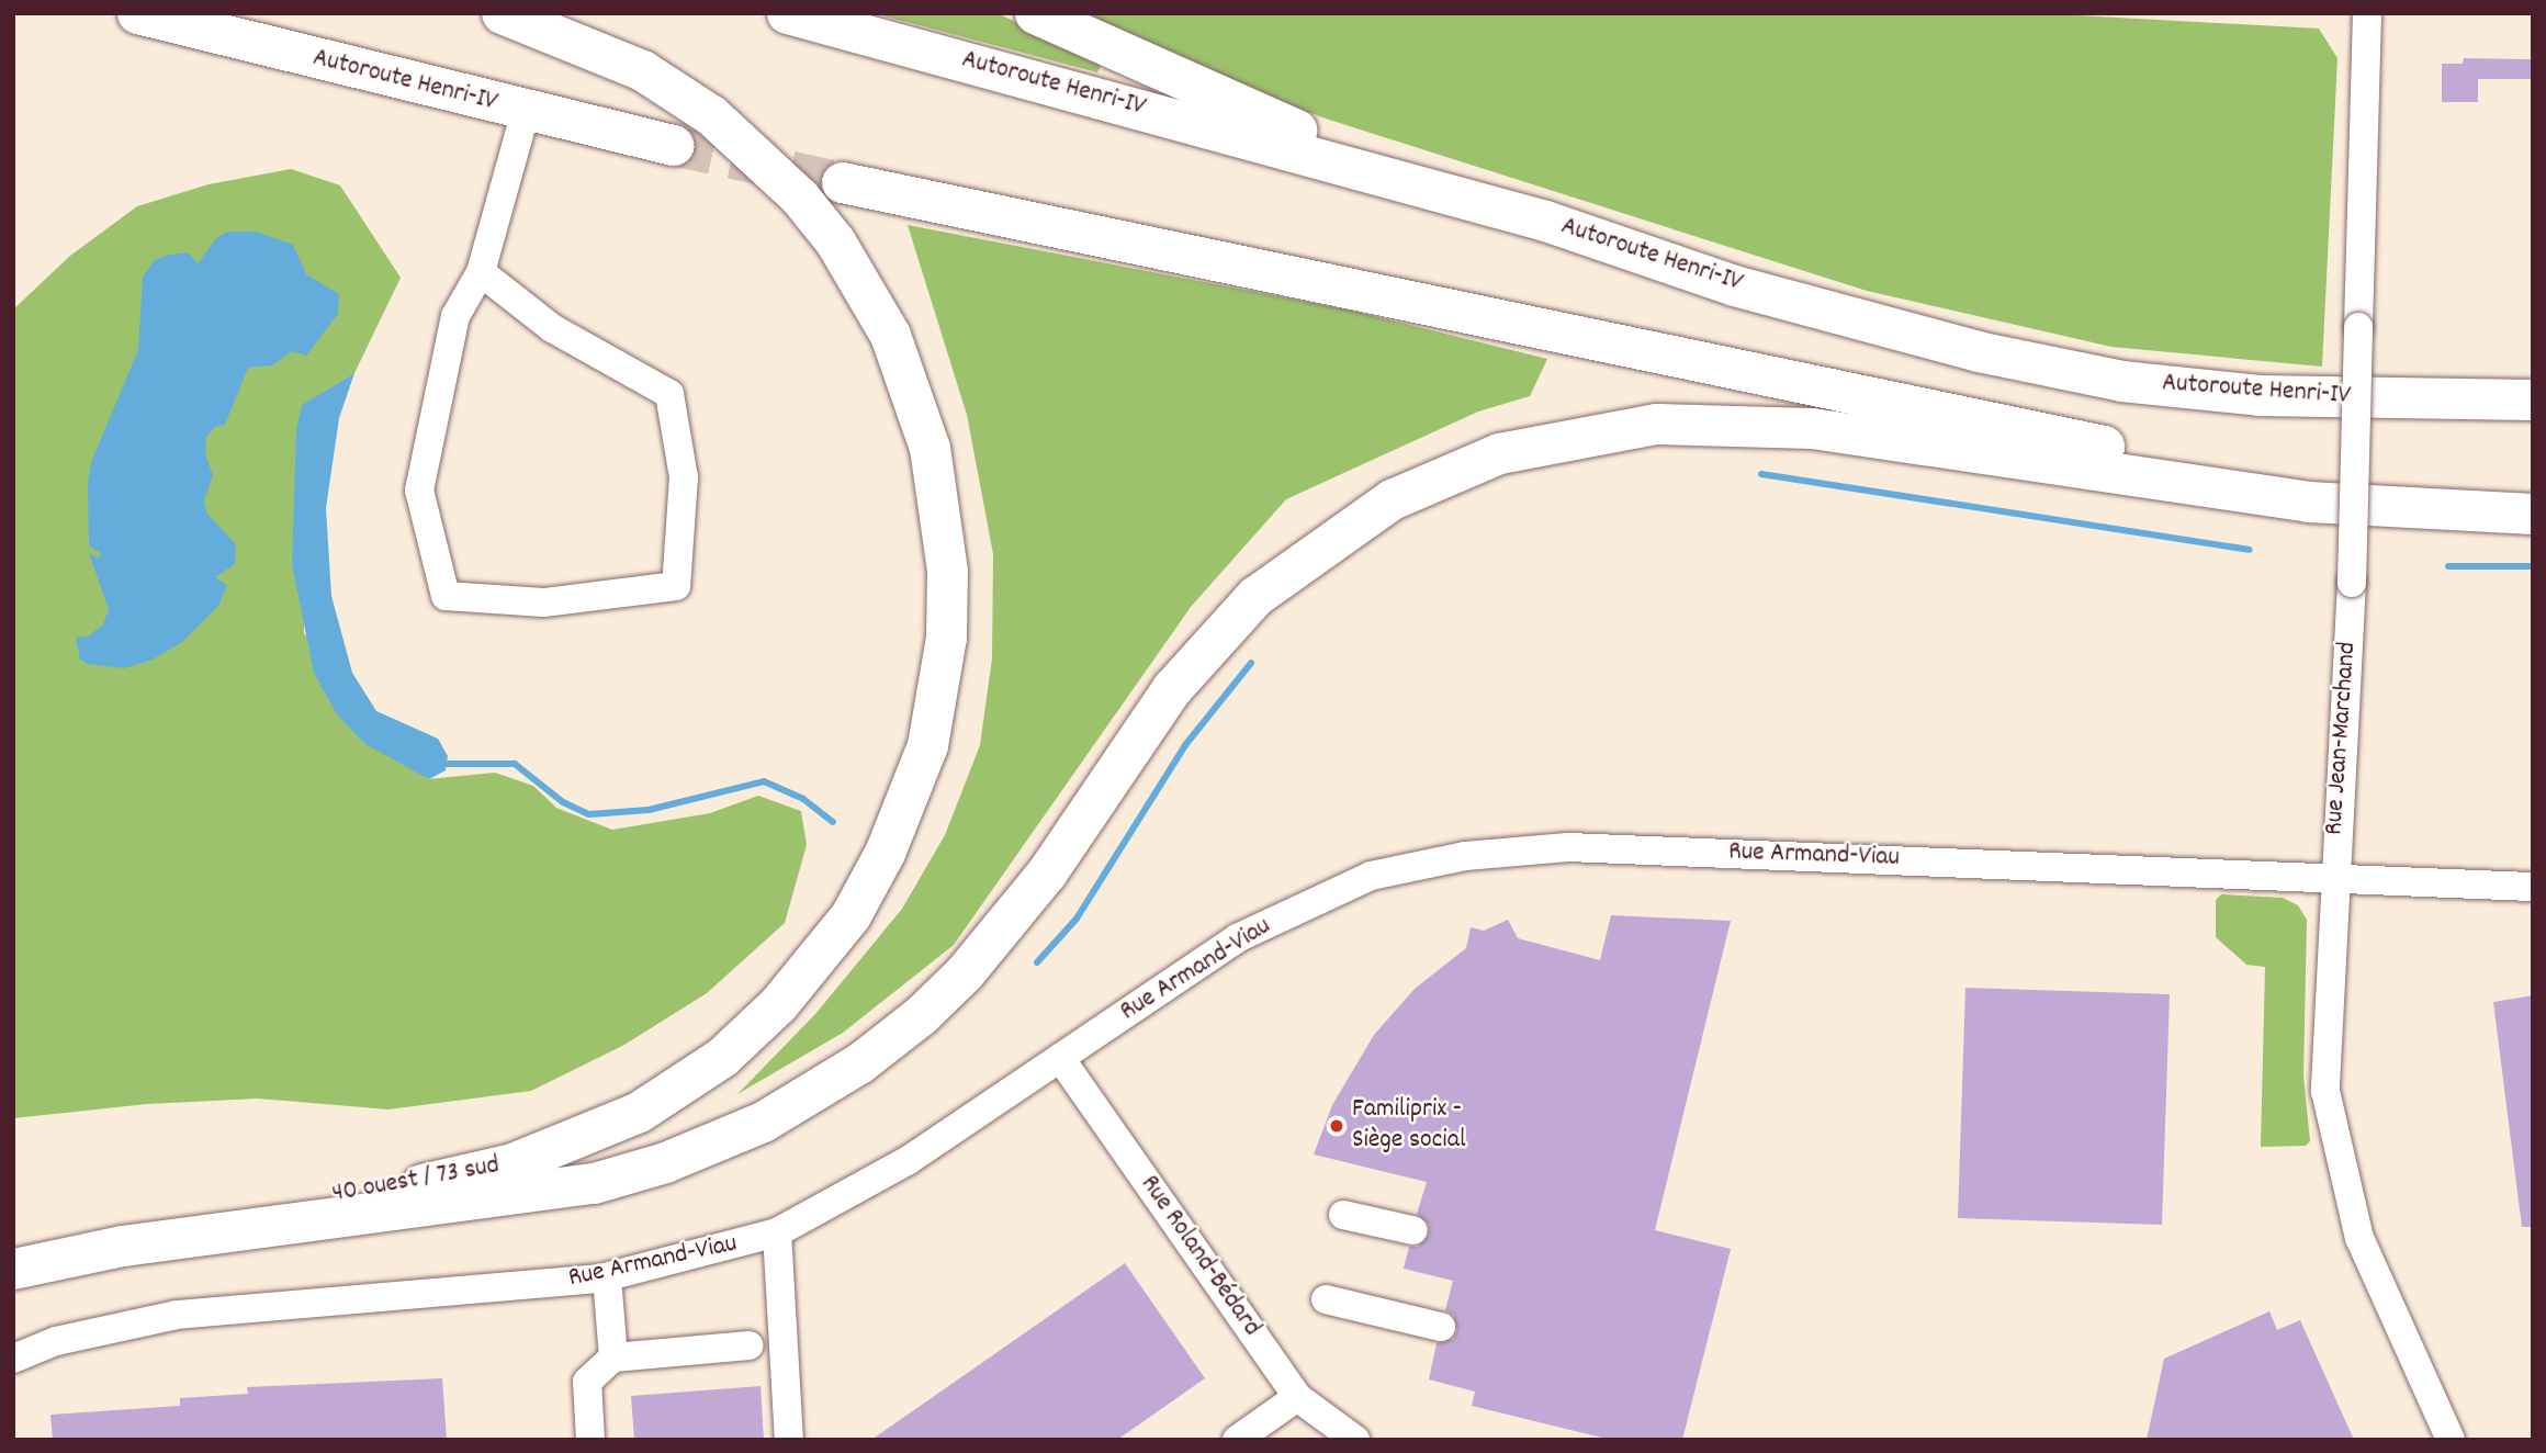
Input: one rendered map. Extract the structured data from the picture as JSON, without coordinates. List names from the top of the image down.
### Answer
{
  "streets": {
    "highway": ["Autoroute Henri-IV", "40 ouest / 73 sud"],
    "street": ["Rue Jean-Marchand", "Rue Armand-Viau", "Rue Roland-Bédard"]
  },
  "crossings": [
    ["Rue Jean-Marchand", "Rue Armand-Viau"],
    ["Rue Armand-Viau", "Rue Roland-Bédard"]
  ],
  "places": ["Familiprix - Siège social"]
}
